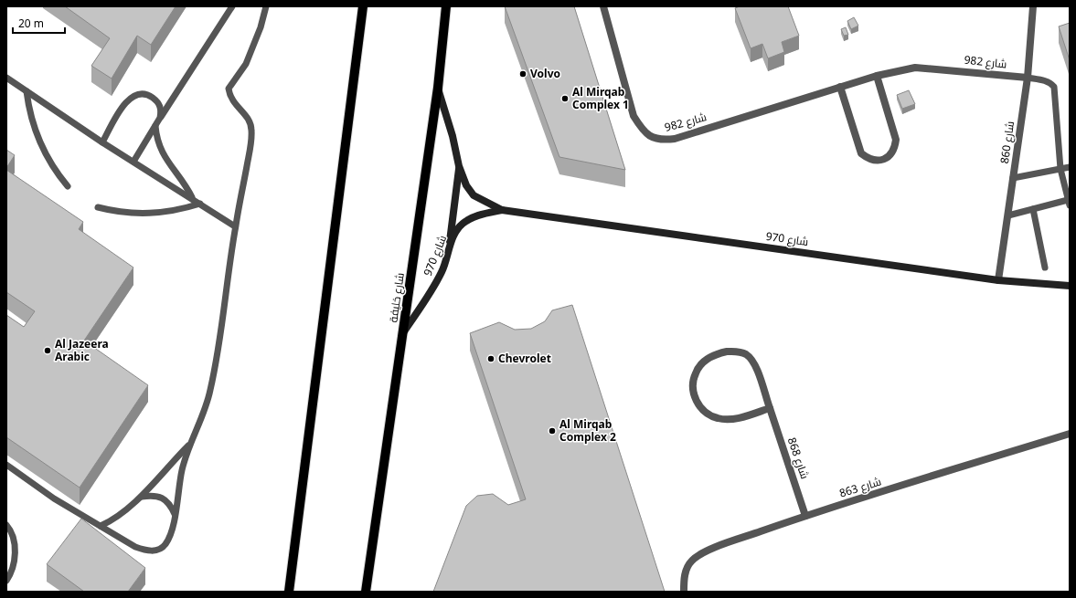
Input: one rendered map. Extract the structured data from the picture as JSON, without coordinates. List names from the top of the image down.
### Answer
{
  "streets": {
    "main road": ["شارع خليفة"],
    "street": [
      "شارع 982",
      "شارع 860",
      "شارع 970",
      "شارع 868",
      "شارع 863"
    ]
  },
  "crossings": [
    ["شارع 982", "شارع 860"],
    ["شارع 860", "شارع 970"],
    ["شارع 970", "شارع خليفة"],
    ["شارع 868", "شارع 863"]
  ],
  "places": [
    "Volvo",
    "Al Mirqab Complex 1",
    "Al Jazeera Arabic",
    "Chevrolet",
    "Al Mirqab Complex 2"
  ],
  "scale_bar": "20 m"
}
